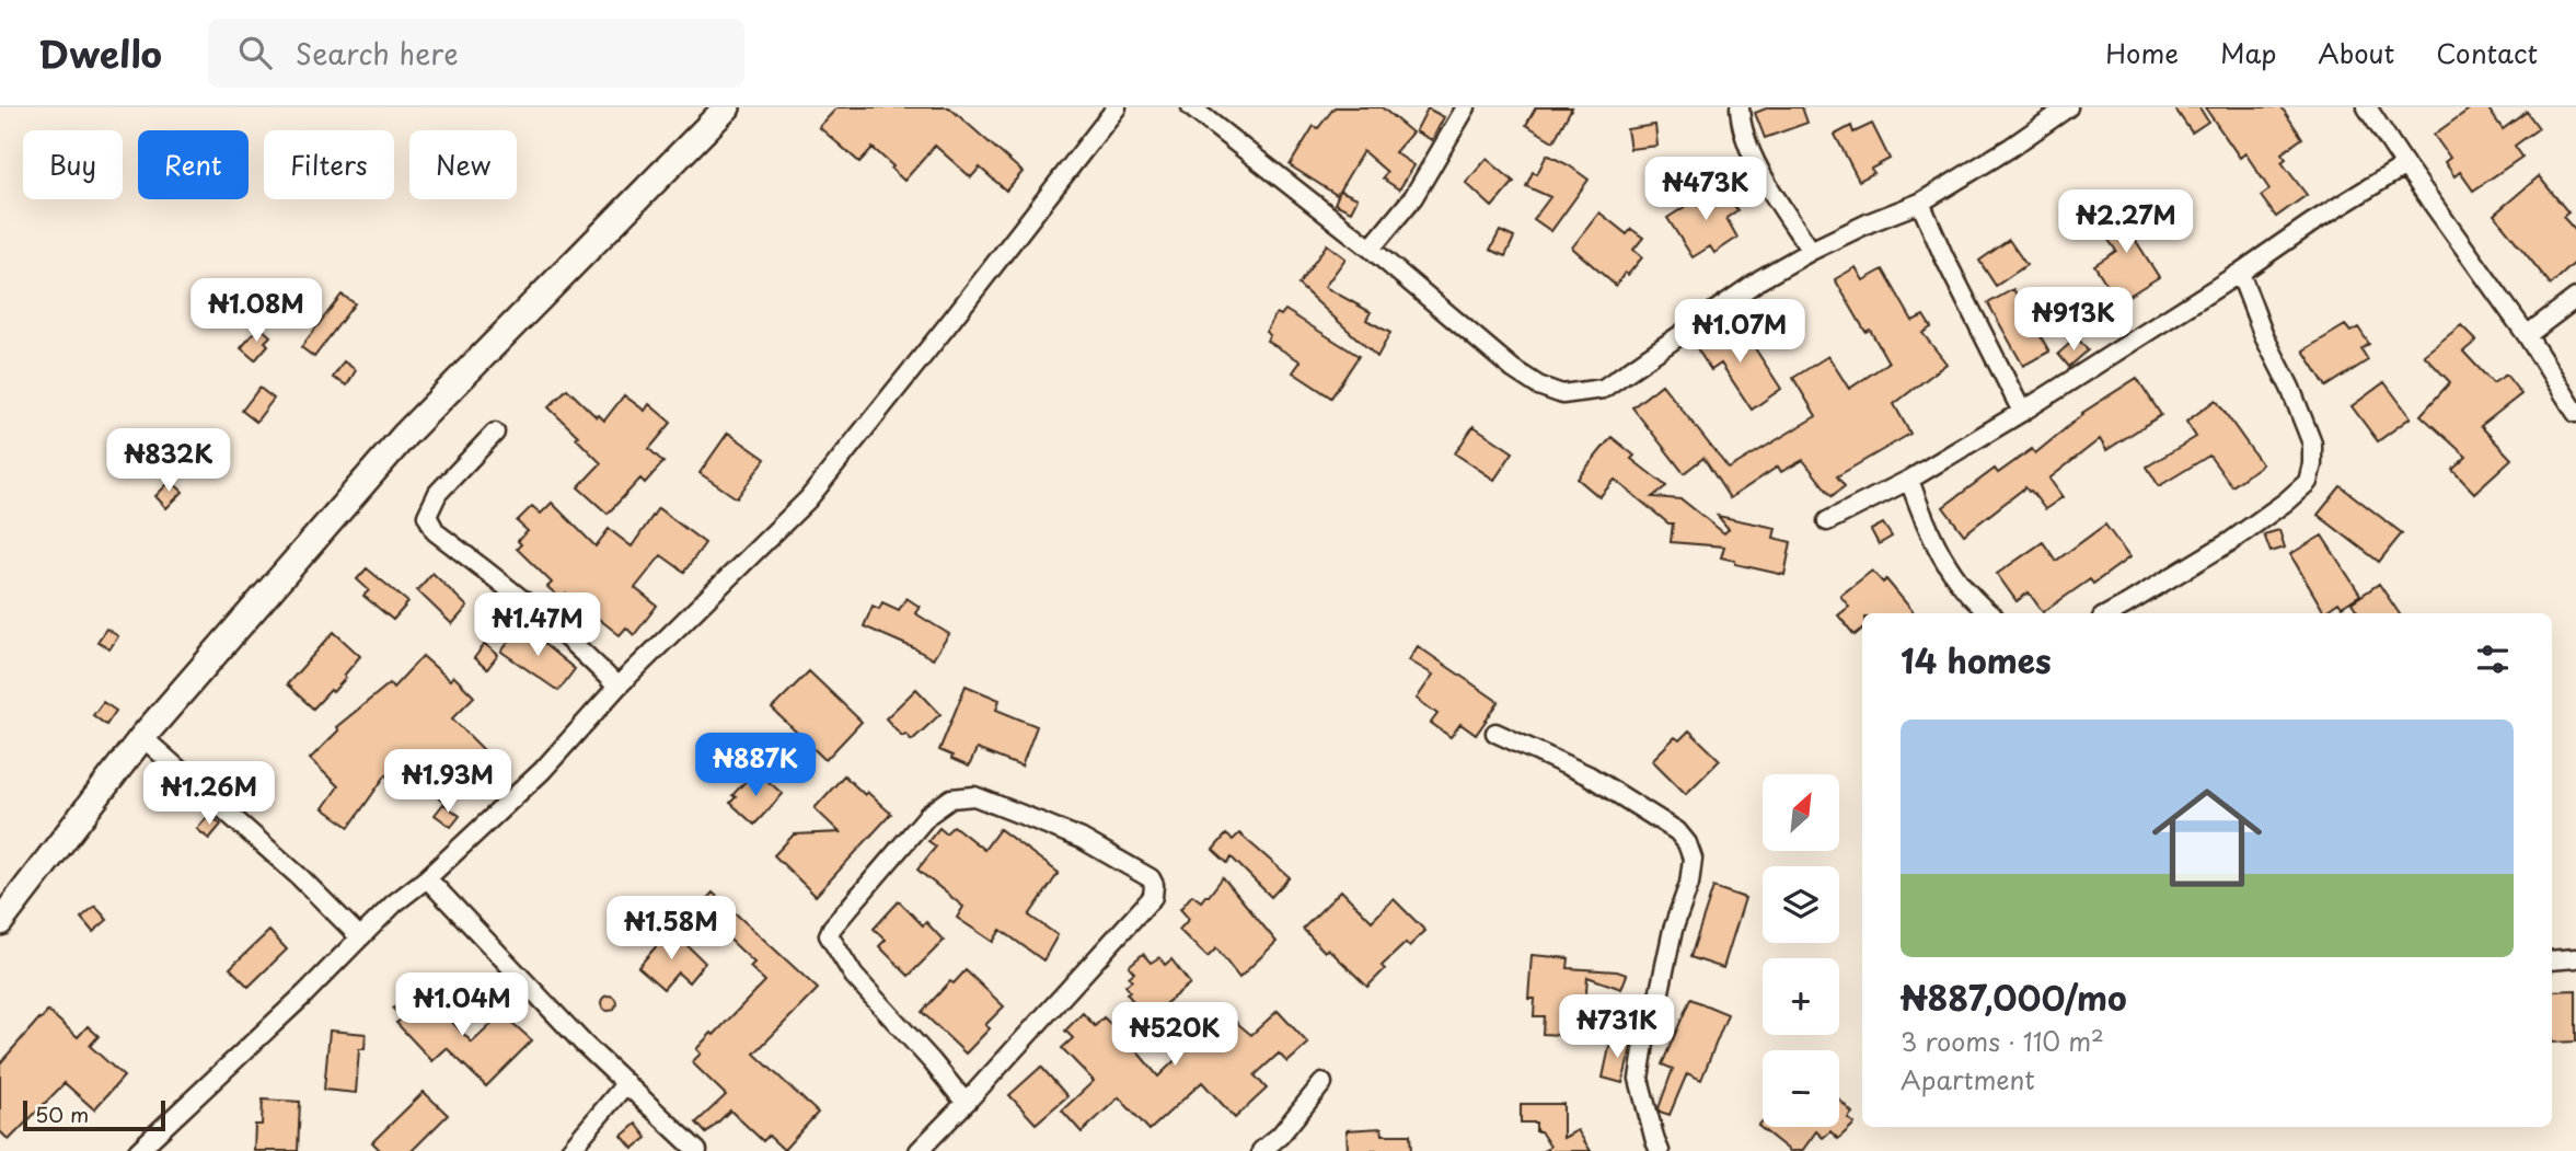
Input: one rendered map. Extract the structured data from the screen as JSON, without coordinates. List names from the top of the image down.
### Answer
{
  "scale_bar": "50 m",
  "north": "top right",
  "page": {
    "header": "Dwello",
    "search": "Search here",
    "nav": [
      "Home",
      "Map",
      "About",
      "Contact"
    ],
    "chip": [
      "Buy",
      "Rent",
      "Filters",
      "New"
    ],
    "price": [
      "₦473K",
      "₦2.27M",
      "₦1.08M",
      "₦913K",
      "₦1.07M",
      "₦832K",
      "₦1.47M",
      "₦887K",
      "₦1.93M",
      "₦1.26M",
      "₦1.58M",
      "₦1.04M",
      "₦731K",
      "₦520K"
    ],
    "heading": "14 homes",
    "list": [
      {
        "name": "₦887,000/mo",
        "note": "3 rooms · 110 m² · Apartment"
      }
    ],
    "map_buttons": ["+", "−"],
    "scale": "50 m"
  }
}
